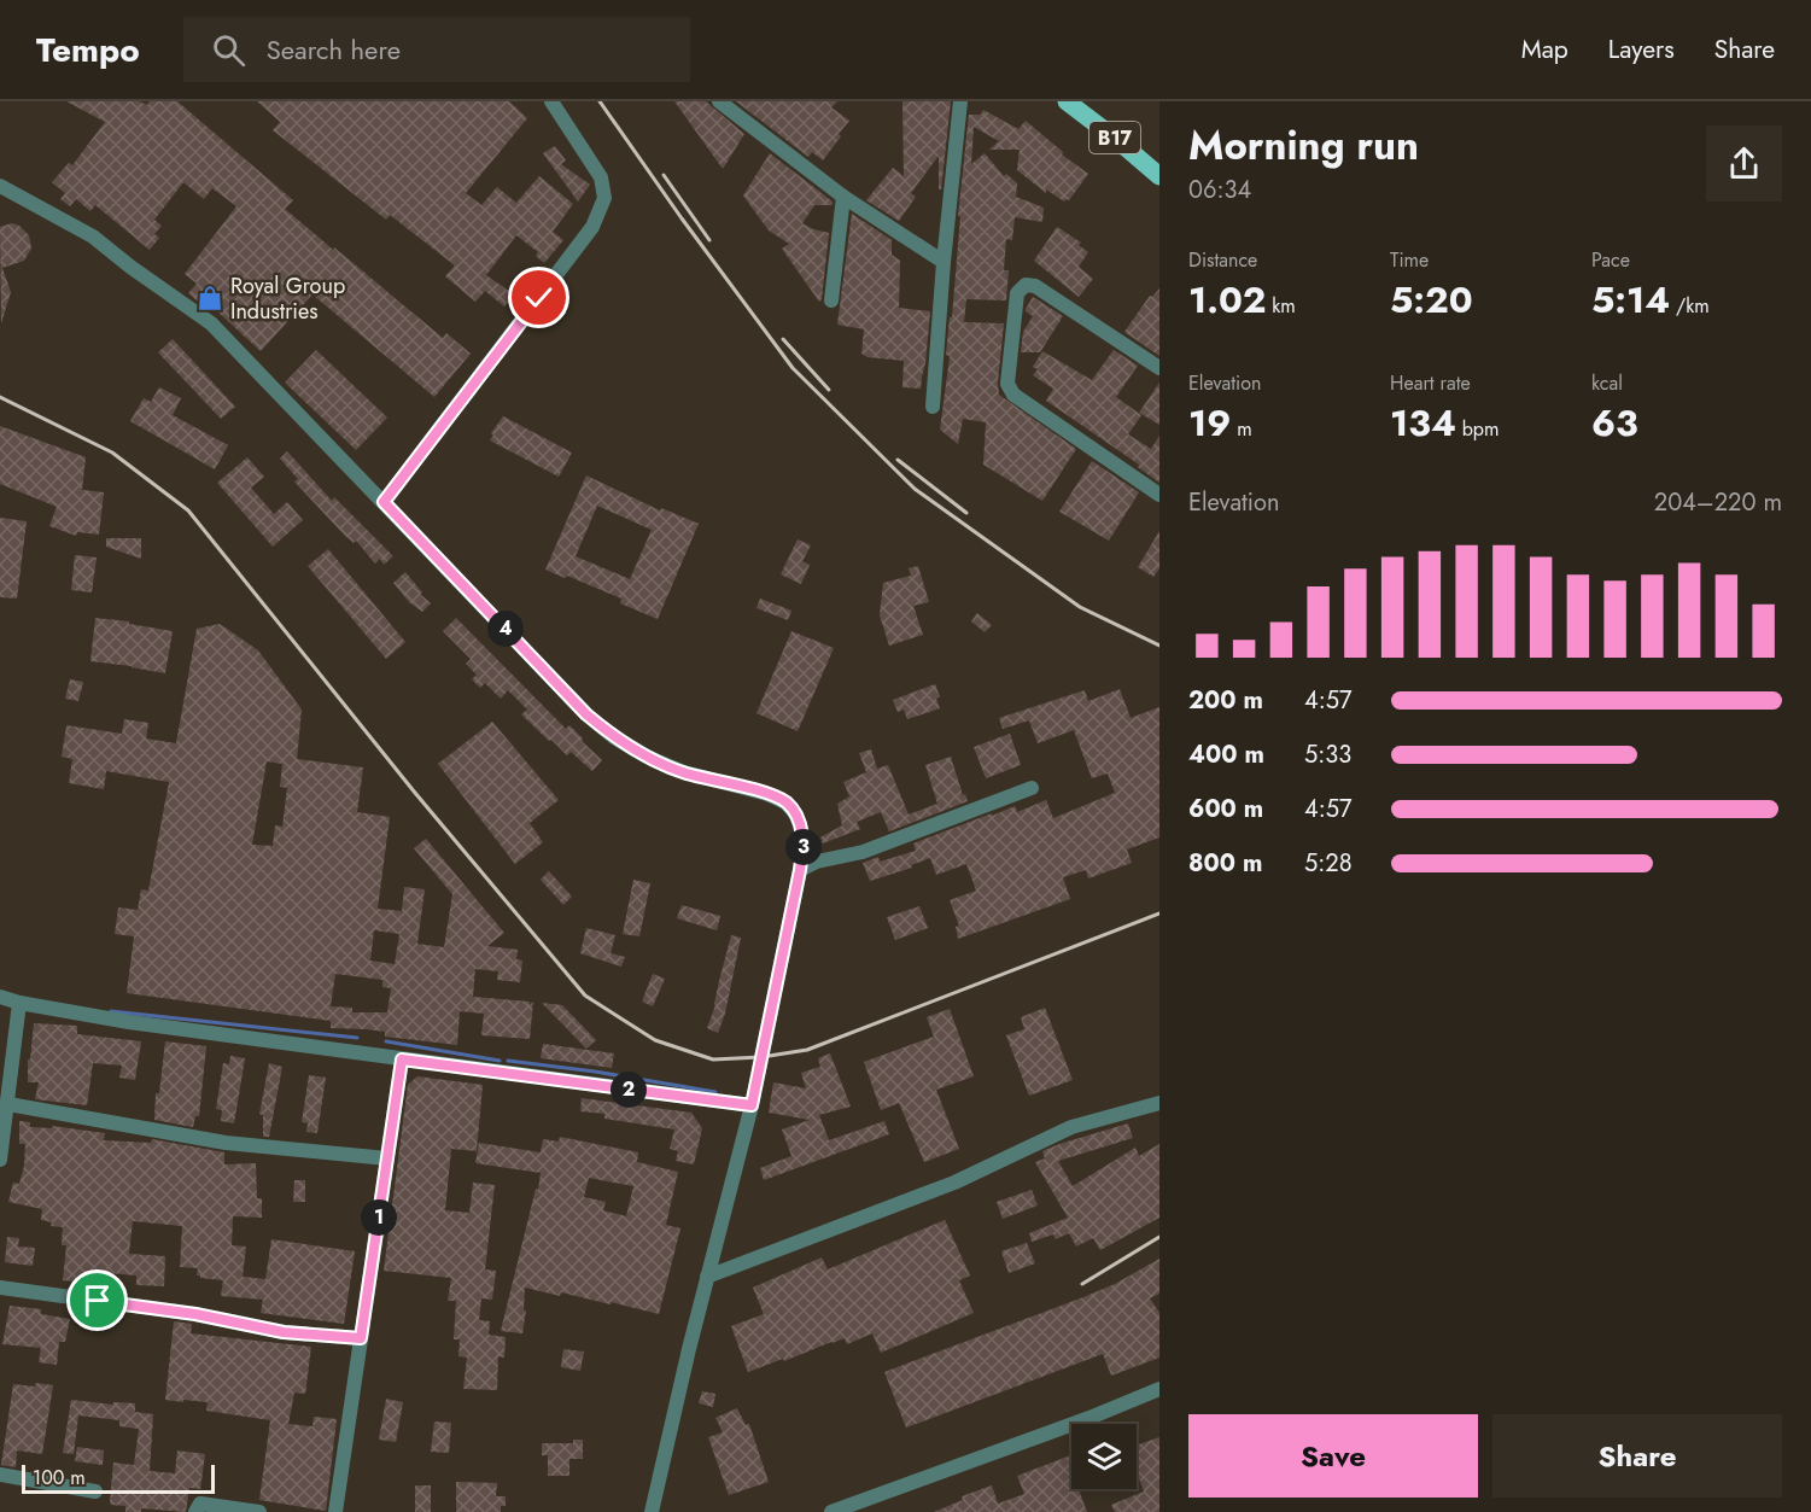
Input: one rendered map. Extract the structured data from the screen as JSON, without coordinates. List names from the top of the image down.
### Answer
{
  "streets": {
    "main road": ["B17"]
  },
  "places": {
    "shop": ["Royal Group Industries"]
  },
  "scale_bar": "100 m",
  "page": {
    "header": "Tempo",
    "search": "Search here",
    "nav": ["Map", "Layers", "Share"],
    "heading": ["Morning run", "06:34"],
    "stats": [
      ["Distance", "1.02 km"],
      ["Time", "5:20"],
      ["Pace", "5:14 /km"],
      ["Elevation", "19 m"],
      ["Heart rate", "134 bpm"],
      ["kcal", "63"]
    ],
    "chart": ["Elevation", "204–220 m"],
    "pins": [
      "4",
      "3",
      "2",
      "1"
    ],
    "list": [
      {
        "name": "200 m",
        "note": "4:57"
      },
      {
        "name": "400 m",
        "note": "5:33"
      },
      {
        "name": "600 m",
        "note": "4:57"
      },
      {
        "name": "800 m",
        "note": "5:28"
      }
    ],
    "buttons": ["Save", "Share"],
    "scale": "100 m"
  }
}
